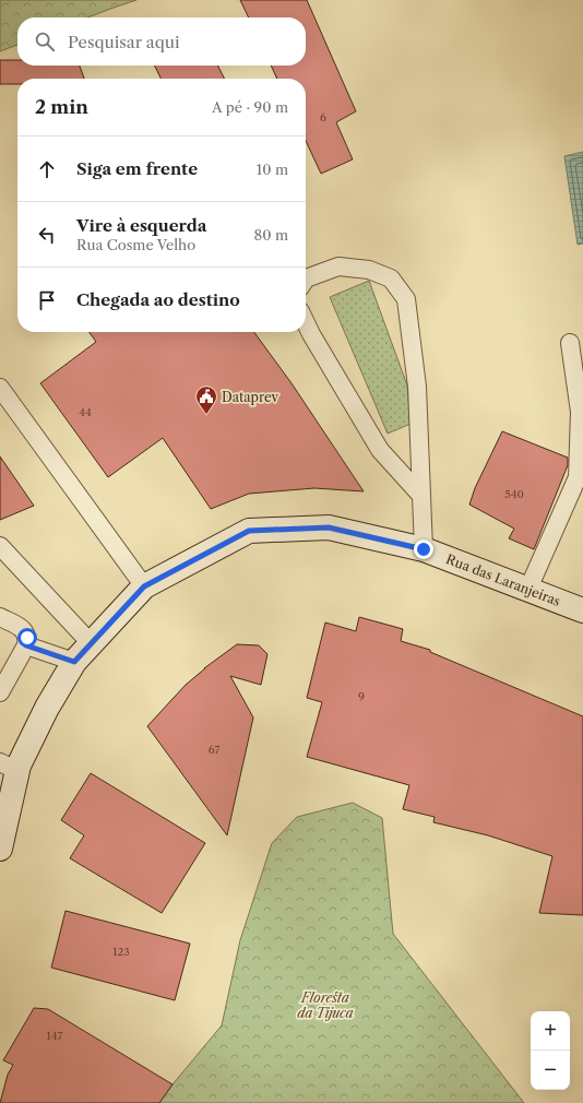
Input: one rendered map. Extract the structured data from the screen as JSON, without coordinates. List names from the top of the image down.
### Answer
{
  "streets": {
    "main road": ["Rua das Laranjeiras"]
  },
  "parks": ["Floresta da Tijuca"],
  "places": {
    "public building": ["Dataprev"]
  },
  "house_numbers": [
    "6",
    "44",
    "540",
    "9",
    "67",
    "123",
    "147"
  ],
  "page": {
    "search": "Pesquisar aqui",
    "heading": ["2 min", "A pé · 90 m"],
    "list": [
      ["Siga em frente", "10 m"],
      ["Vire à esquerda", "Rua Cosme Velho", "80 m"],
      "Chegada ao destino"
    ],
    "map_buttons": ["+", "−"]
  }
}
